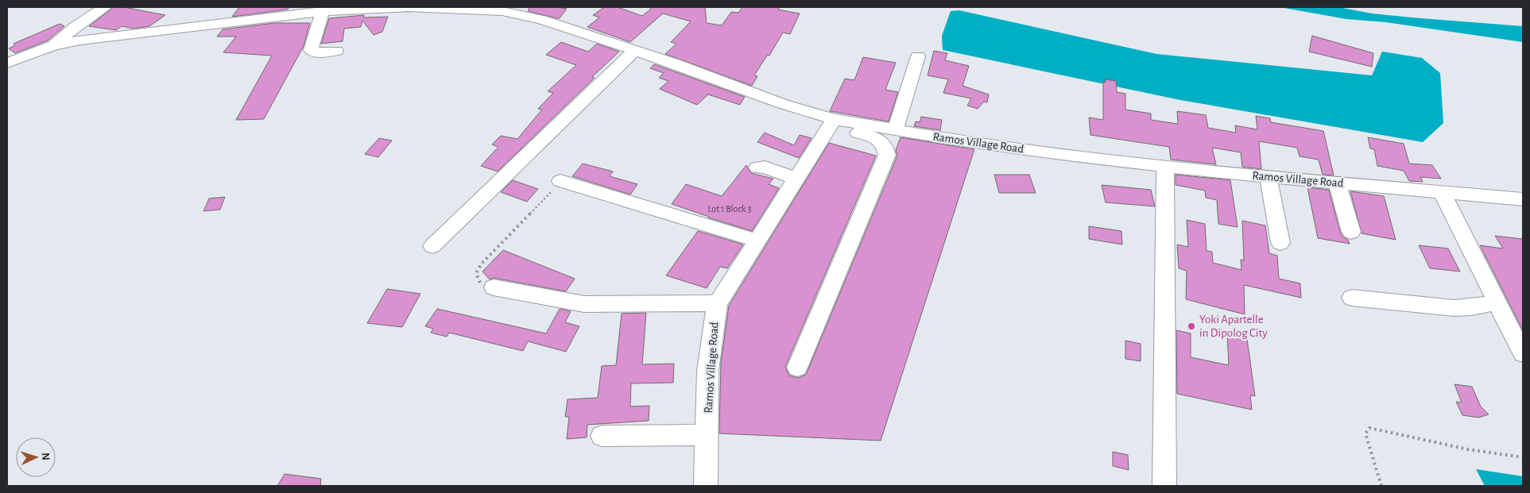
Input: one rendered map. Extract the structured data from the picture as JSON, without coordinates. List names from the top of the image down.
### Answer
{
  "streets": {
    "street": ["Ramos Village Road"]
  },
  "places": ["Yoki Apartelle in Dipolog City"],
  "house_numbers": ["Lot 1 Block 3"],
  "north": "right"
}
